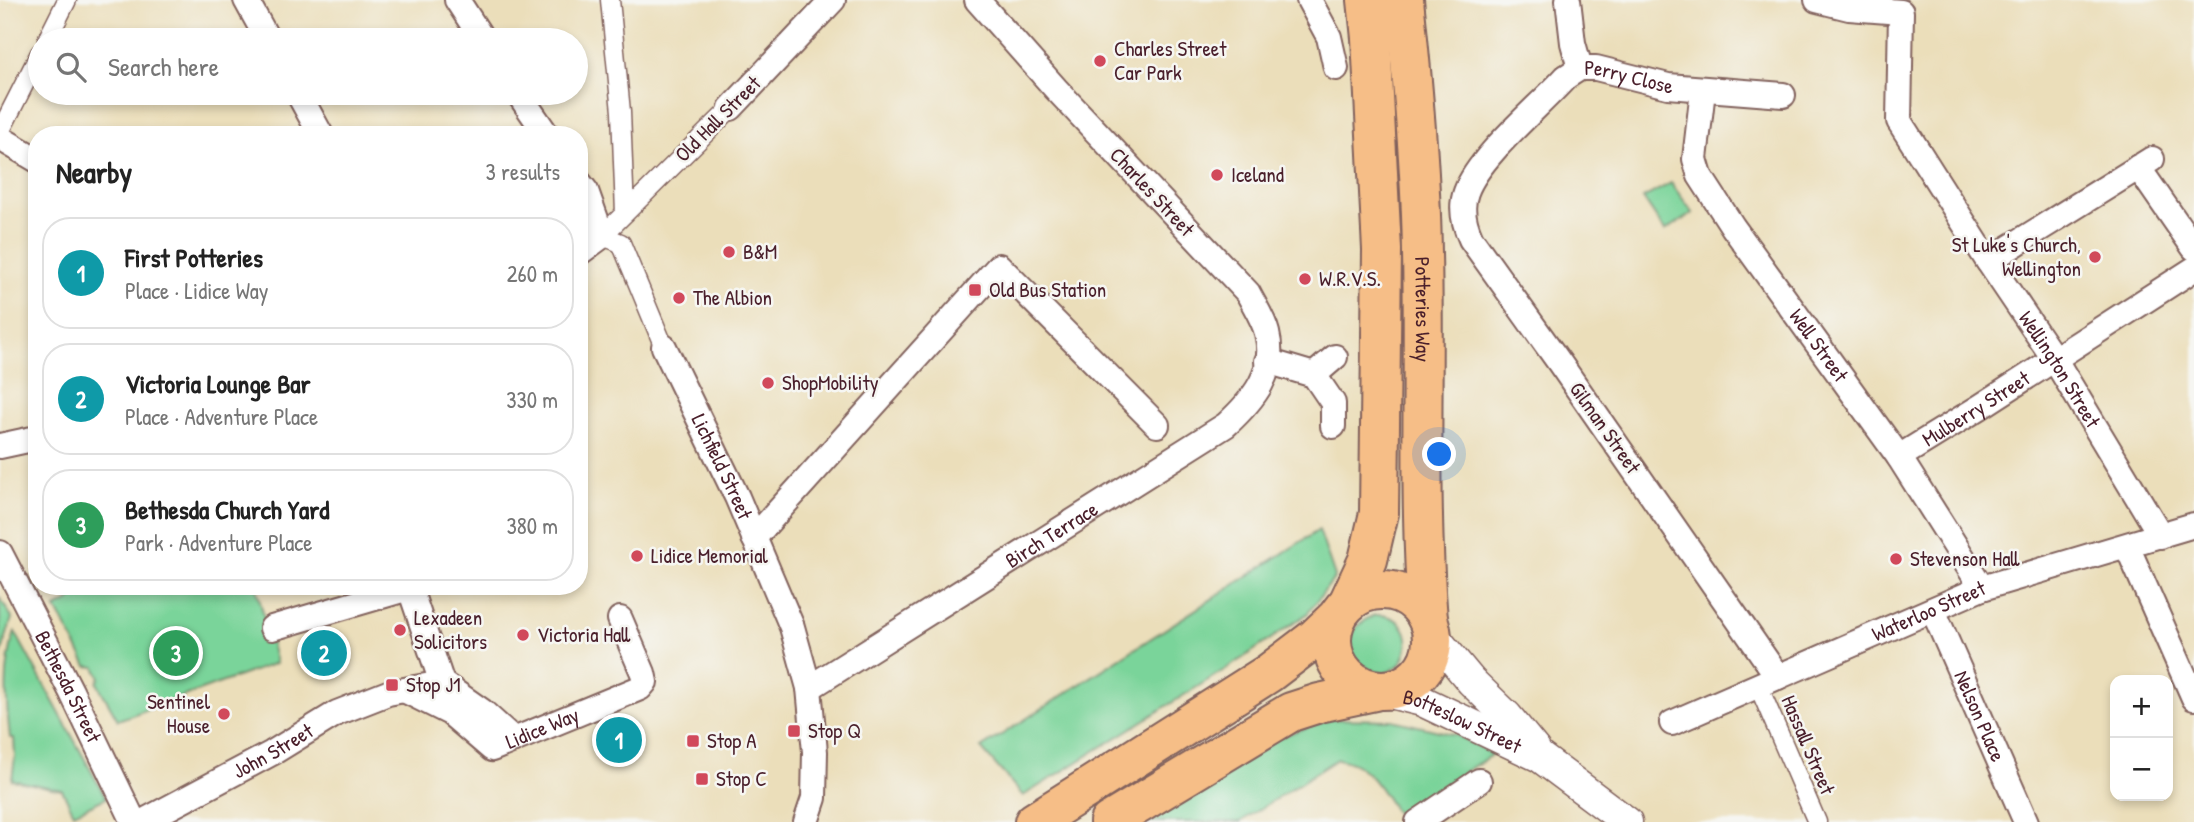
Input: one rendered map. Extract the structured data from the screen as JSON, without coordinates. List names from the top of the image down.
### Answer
{
  "streets": {
    "highway": ["Potteries Way"],
    "street": [
      "Perry Close",
      "Old Hall Street",
      "Charles Street",
      "Well Street",
      "Wellington Street",
      "Mulberry Street",
      "Gilman Street",
      "Lichfield Street",
      "Birch Terrace",
      "Waterloo Street",
      "Bethesda Street",
      "Nelson Place",
      "Botteslow Street",
      "Lidice Way",
      "Hassall Street",
      "John Street"
    ]
  },
  "crossings": [
    ["Perry Close", "Well Street"],
    ["Perry Close", "Gilman Street"],
    ["Old Hall Street", "Lichfield Street"],
    ["Charles Street", "Birch Terrace"],
    ["Potteries Way", "Botteslow Street"],
    ["Well Street", "Mulberry Street"],
    ["Well Street", "Waterloo Street"],
    ["Wellington Street", "Mulberry Street"],
    ["Wellington Street", "Waterloo Street"],
    ["Gilman Street", "Waterloo Street"],
    ["Gilman Street", "Hassall Street"],
    ["Lichfield Street", "Birch Terrace"],
    ["Waterloo Street", "Nelson Place"],
    ["Waterloo Street", "Hassall Street"]
  ],
  "places": {
    "other": [
      "Charles Street Car Park",
      "Iceland",
      "B&M",
      "St Luke's Church, Wellington",
      "W.R.V.S.",
      "The Albion",
      "ShopMobility",
      "Lidice Memorial",
      "Stevenson Hall",
      "Lexadeen Solicitors",
      "Victoria Hall",
      "Sentinel House"
    ],
    "transit": [
      "Old Bus Station",
      "Stop J1",
      "Stop Q",
      "Stop A",
      "Stop C"
    ]
  },
  "page": {
    "search": "Search here",
    "heading": ["Nearby", "3 results"],
    "list": [
      {
        "mark": "1",
        "name": "First Potteries",
        "note": "Place · Lidice Way",
        "value": "260 m"
      },
      {
        "mark": "2",
        "name": "Victoria Lounge Bar",
        "note": "Place · Adventure Place",
        "value": "330 m"
      },
      {
        "mark": "3",
        "name": "Bethesda Church Yard",
        "note": "Park · Adventure Place",
        "value": "380 m"
      }
    ],
    "pins": ["2", "3", "1"],
    "map_buttons": ["+", "−"]
  }
}
